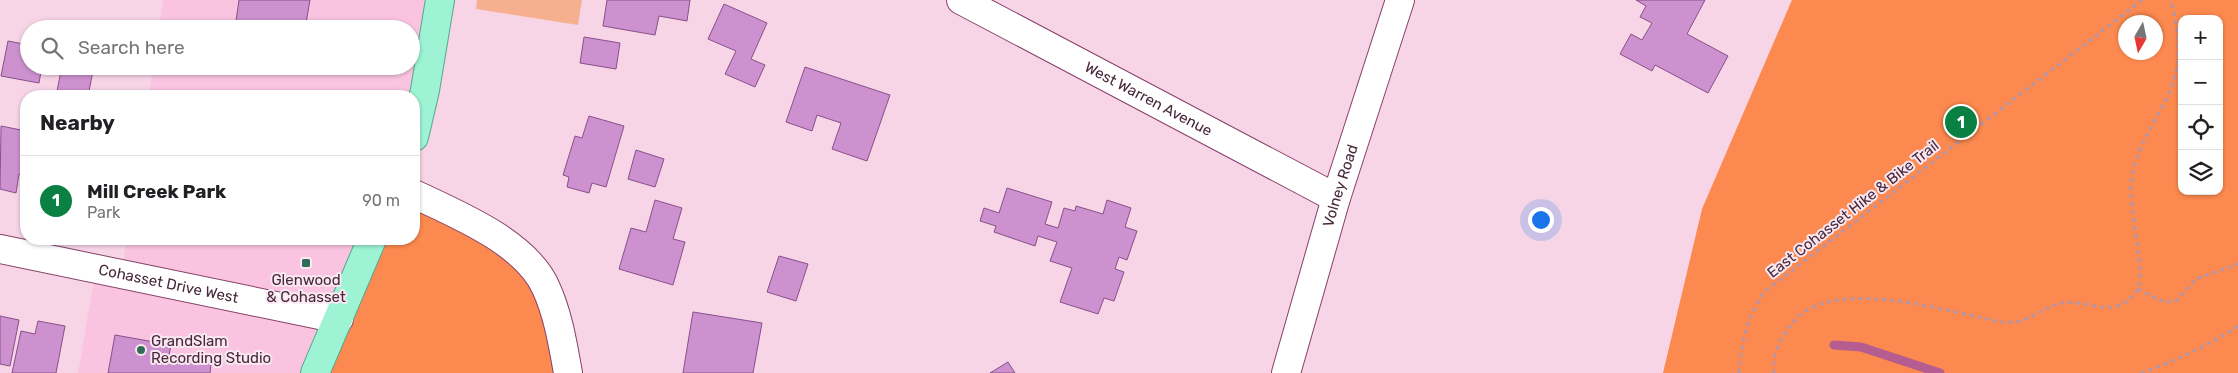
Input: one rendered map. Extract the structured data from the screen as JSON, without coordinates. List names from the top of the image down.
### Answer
{
  "streets": {
    "street": ["West Warren Avenue", "Volney Road", "Cohasset Drive West"],
    "path": ["East Cohasset Hike & Bike Trail"]
  },
  "crossings": [
    ["West Warren Avenue", "Volney Road"]
  ],
  "places": {
    "transit": ["Glenwood & Cohasset"],
    "other": ["GrandSlam Recording Studio"]
  },
  "north": "bottom",
  "page": {
    "map_buttons": ["+", "−"],
    "search": "Search here",
    "heading": "Nearby",
    "pins": "1",
    "list": [
      {
        "mark": "1",
        "name": "Mill Creek Park",
        "note": "Park",
        "value": "90 m"
      }
    ]
  }
}
